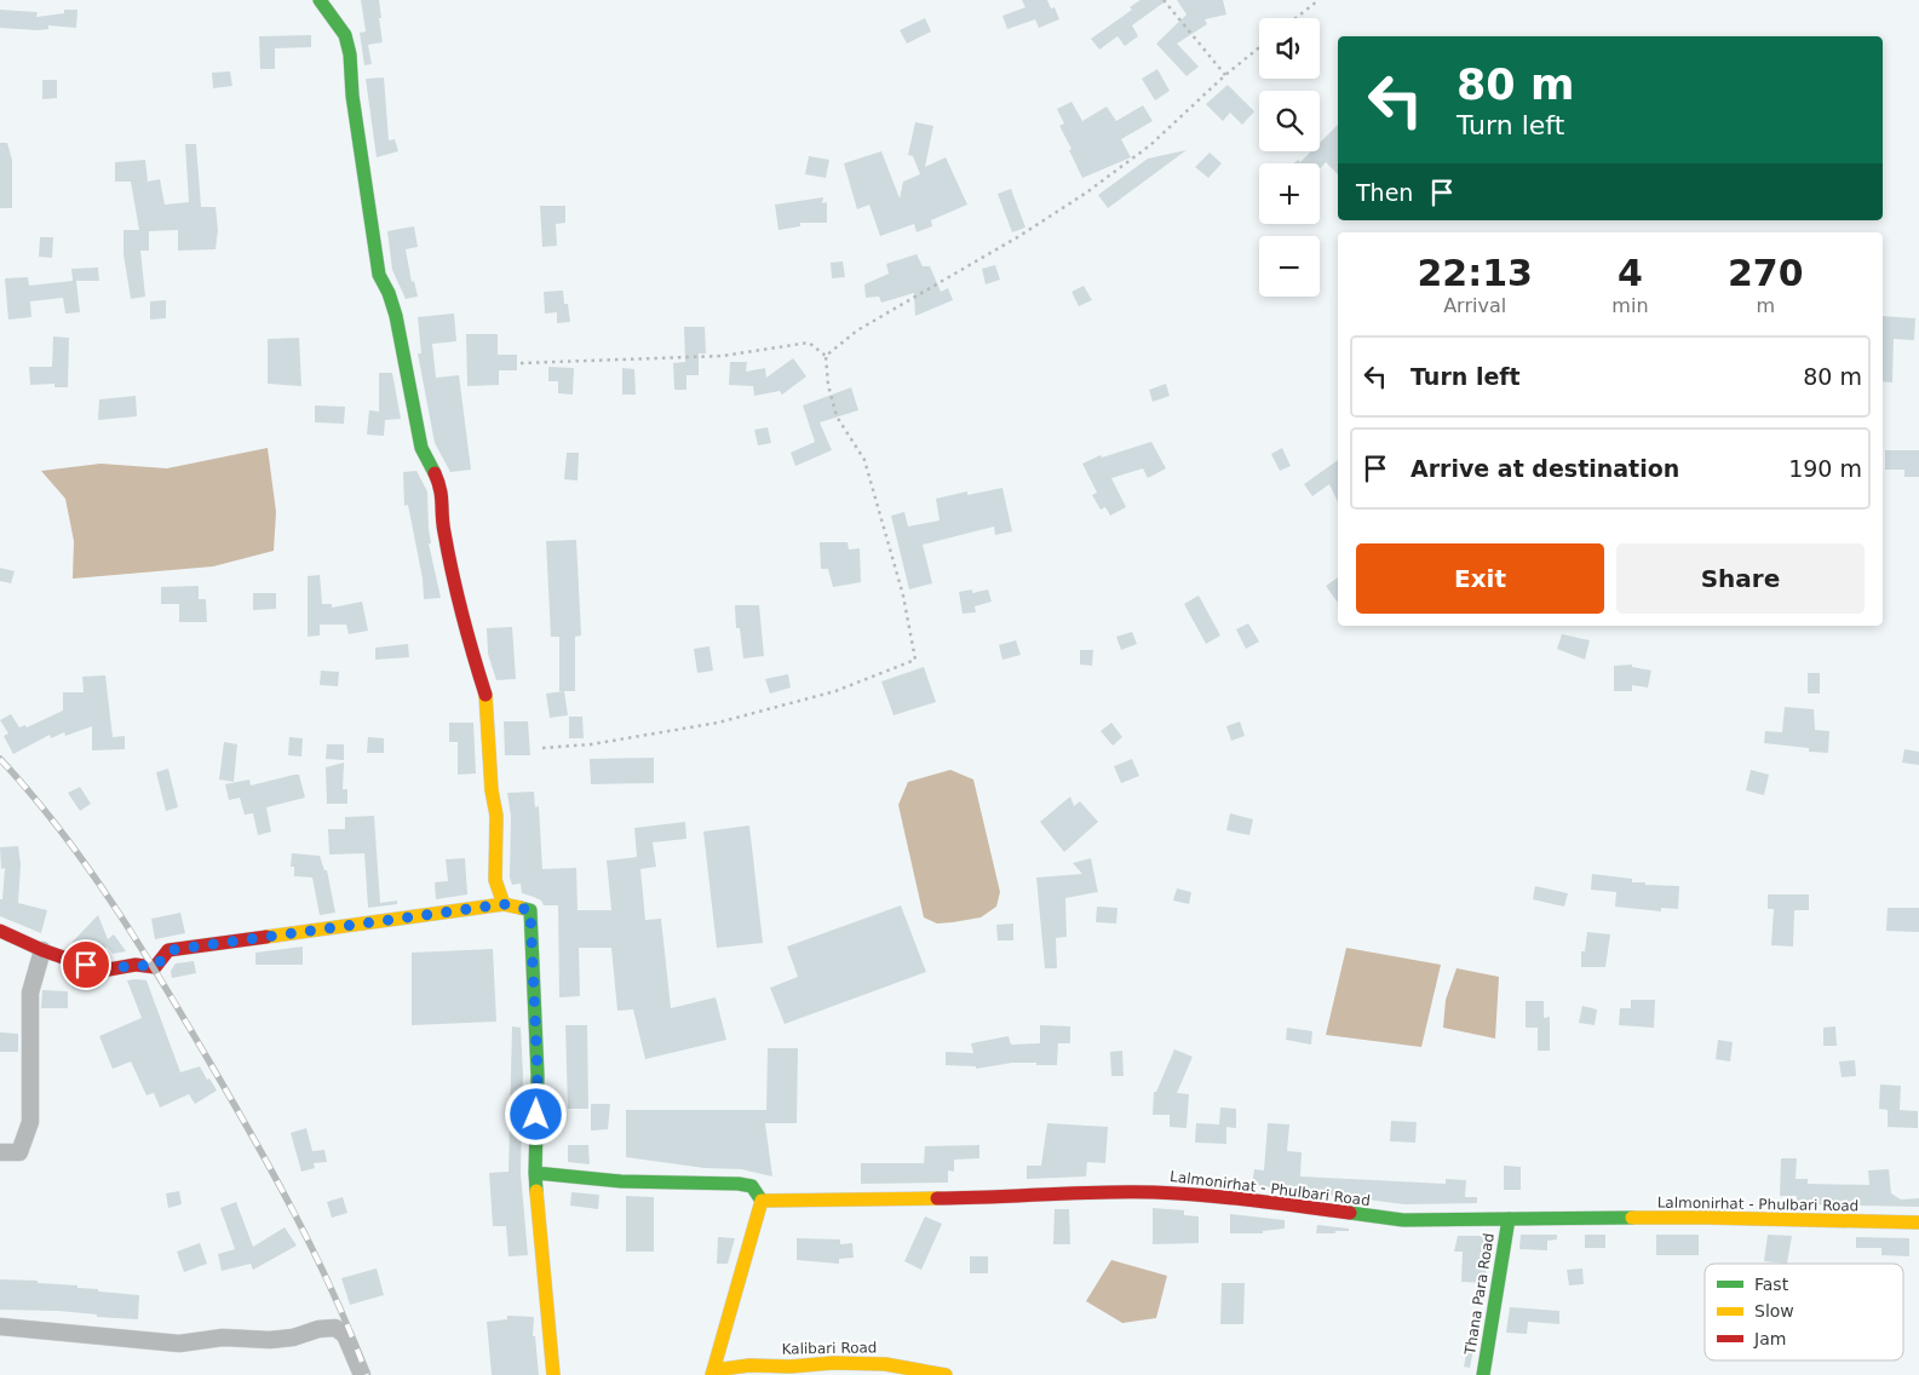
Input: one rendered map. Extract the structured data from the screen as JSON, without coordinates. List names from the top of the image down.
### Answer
{
  "streets": {
    "street": ["Lalmonirhat - Phulbari Road", "Thana Para Road", "Kalibari Road"]
  },
  "crossings": [
    ["Lalmonirhat - Phulbari Road", "Thana Para Road"]
  ],
  "legend": ["Fast", "Slow", "Jam"],
  "page": {
    "map_buttons": ["+", "−"],
    "turn": ["80 m", "Turn left"],
    "then": "Then",
    "eta": [
      "22:13",
      "Arrival",
      "4",
      "min",
      "270",
      "m"
    ],
    "list": [
      {
        "name": "Turn left",
        "value": "80 m"
      },
      {
        "name": "Arrive at destination",
        "value": "190 m"
      }
    ],
    "buttons": ["Exit", "Share"]
  }
}
